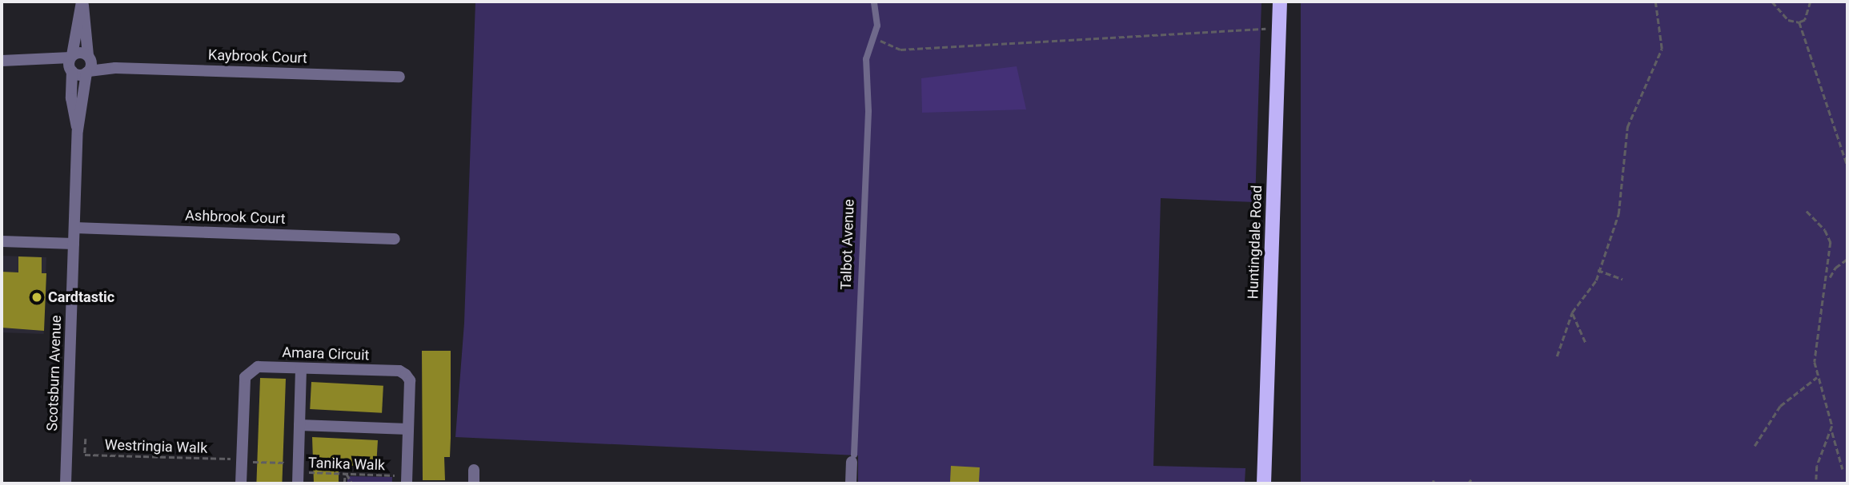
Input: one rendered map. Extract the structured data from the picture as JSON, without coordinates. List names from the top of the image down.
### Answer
{
  "streets": {
    "main road": ["Huntingdale Road"],
    "street": [
      "Kaybrook Court",
      "Ashbrook Court",
      "Talbot Avenue",
      "Amara Circuit",
      "Scotsburn Avenue"
    ],
    "path": ["Westringia Walk", "Tanika Walk"]
  },
  "crossings": [
    ["Kaybrook Court", "Scotsburn Avenue"],
    ["Ashbrook Court", "Scotsburn Avenue"],
    ["Amara Circuit", "Westringia Walk"],
    ["Amara Circuit", "Tanika Walk"],
    ["Westringia Walk", "Tanika Walk"]
  ],
  "places": ["Cardtastic"]
}
